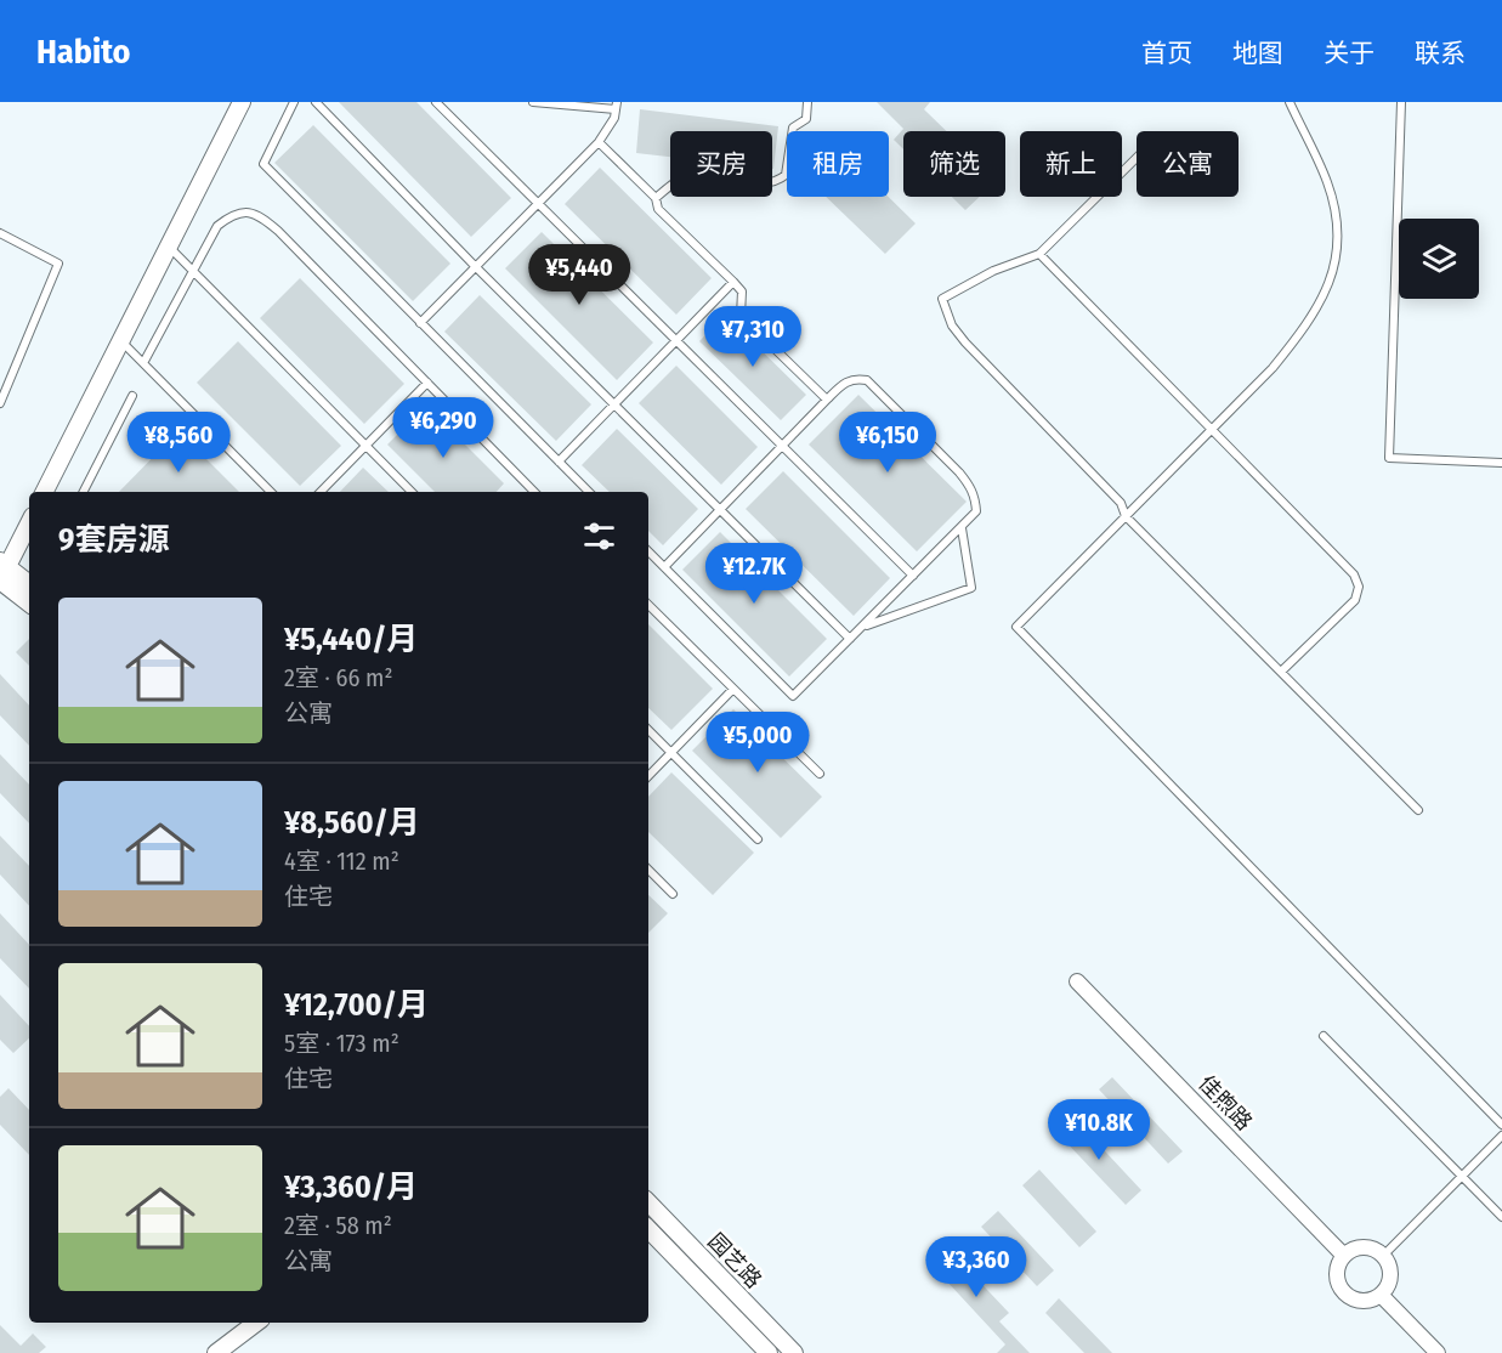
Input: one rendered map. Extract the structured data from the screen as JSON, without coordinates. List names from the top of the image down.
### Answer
{
  "streets": {
    "street": ["佳煦路", "园艺路"]
  },
  "page": {
    "header": "Habito",
    "nav": [
      "首页",
      "地图",
      "关于",
      "联系"
    ],
    "chip": [
      "买房",
      "租房",
      "筛选",
      "新上",
      "公寓"
    ],
    "price": [
      "¥5,440",
      "¥7,310",
      "¥6,290",
      "¥8,560",
      "¥6,150",
      "¥12.7K",
      "¥5,000",
      "¥10.8K",
      "¥3,360"
    ],
    "heading": "9套房源",
    "list": [
      {
        "name": "¥5,440/月",
        "note": "2室 · 66 m² · 公寓"
      },
      {
        "name": "¥8,560/月",
        "note": "4室 · 112 m² · 住宅"
      },
      {
        "name": "¥12,700/月",
        "note": "5室 · 173 m² · 住宅"
      },
      {
        "name": "¥3,360/月",
        "note": "2室 · 58 m² · 公寓"
      }
    ]
  }
}
